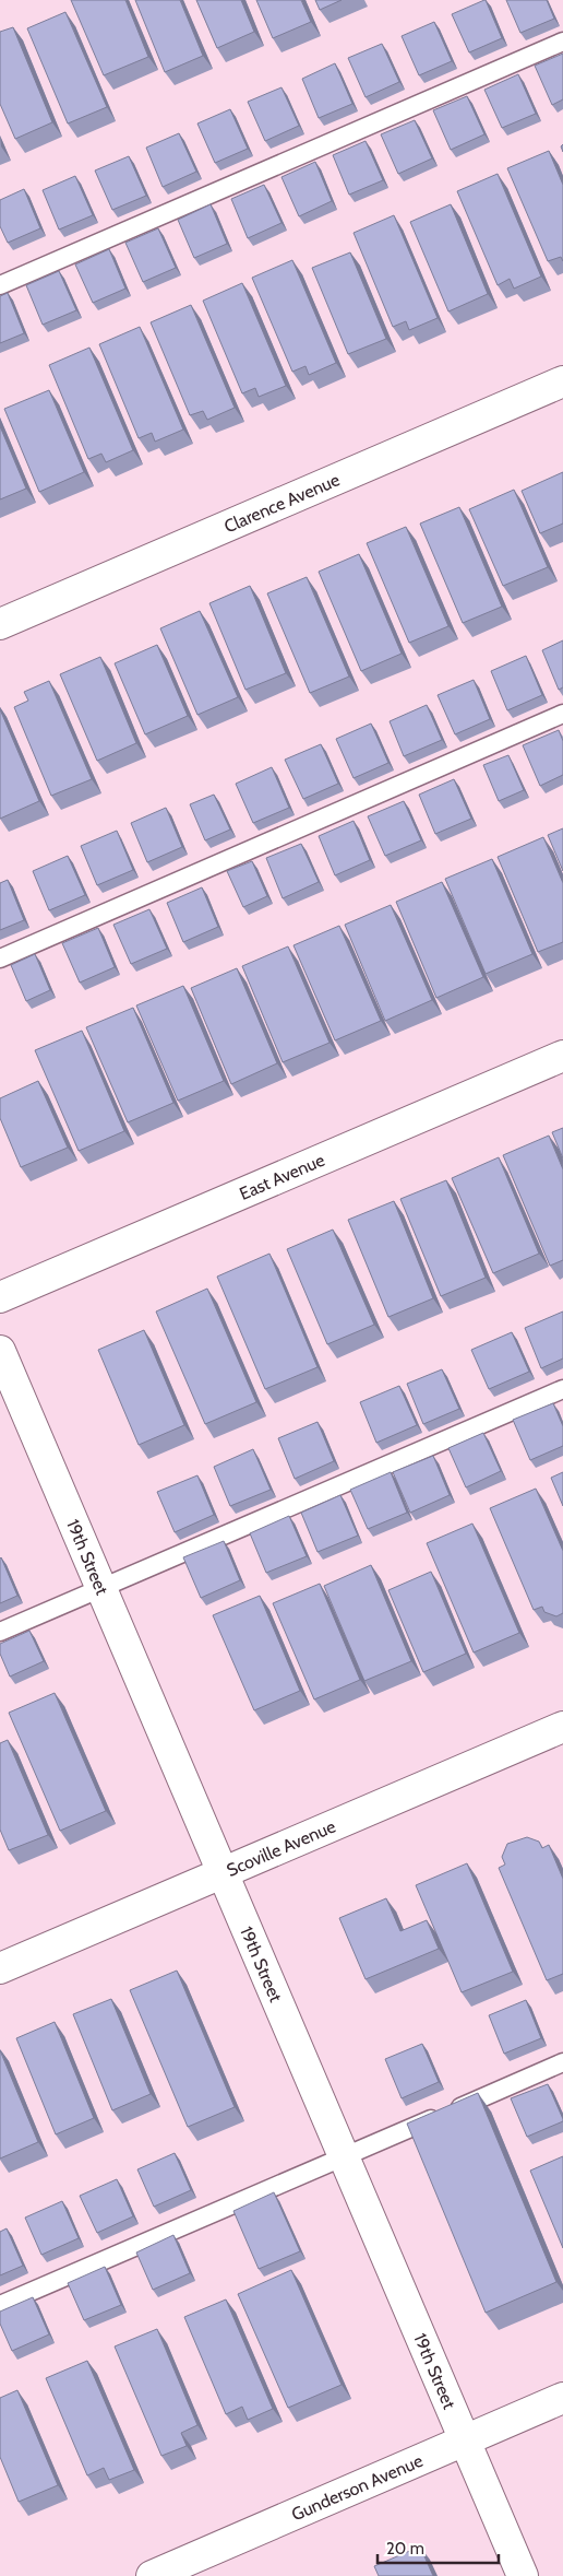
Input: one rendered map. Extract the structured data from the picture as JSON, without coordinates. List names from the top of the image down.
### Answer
{
  "streets": {
    "street": [
      "Clarence Avenue",
      "East Avenue",
      "19th Street",
      "Scoville Avenue",
      "Gunderson Avenue"
    ]
  },
  "crossings": [
    ["19th Street", "Scoville Avenue"],
    ["19th Street", "Gunderson Avenue"]
  ],
  "scale_bar": "20 m"
}
